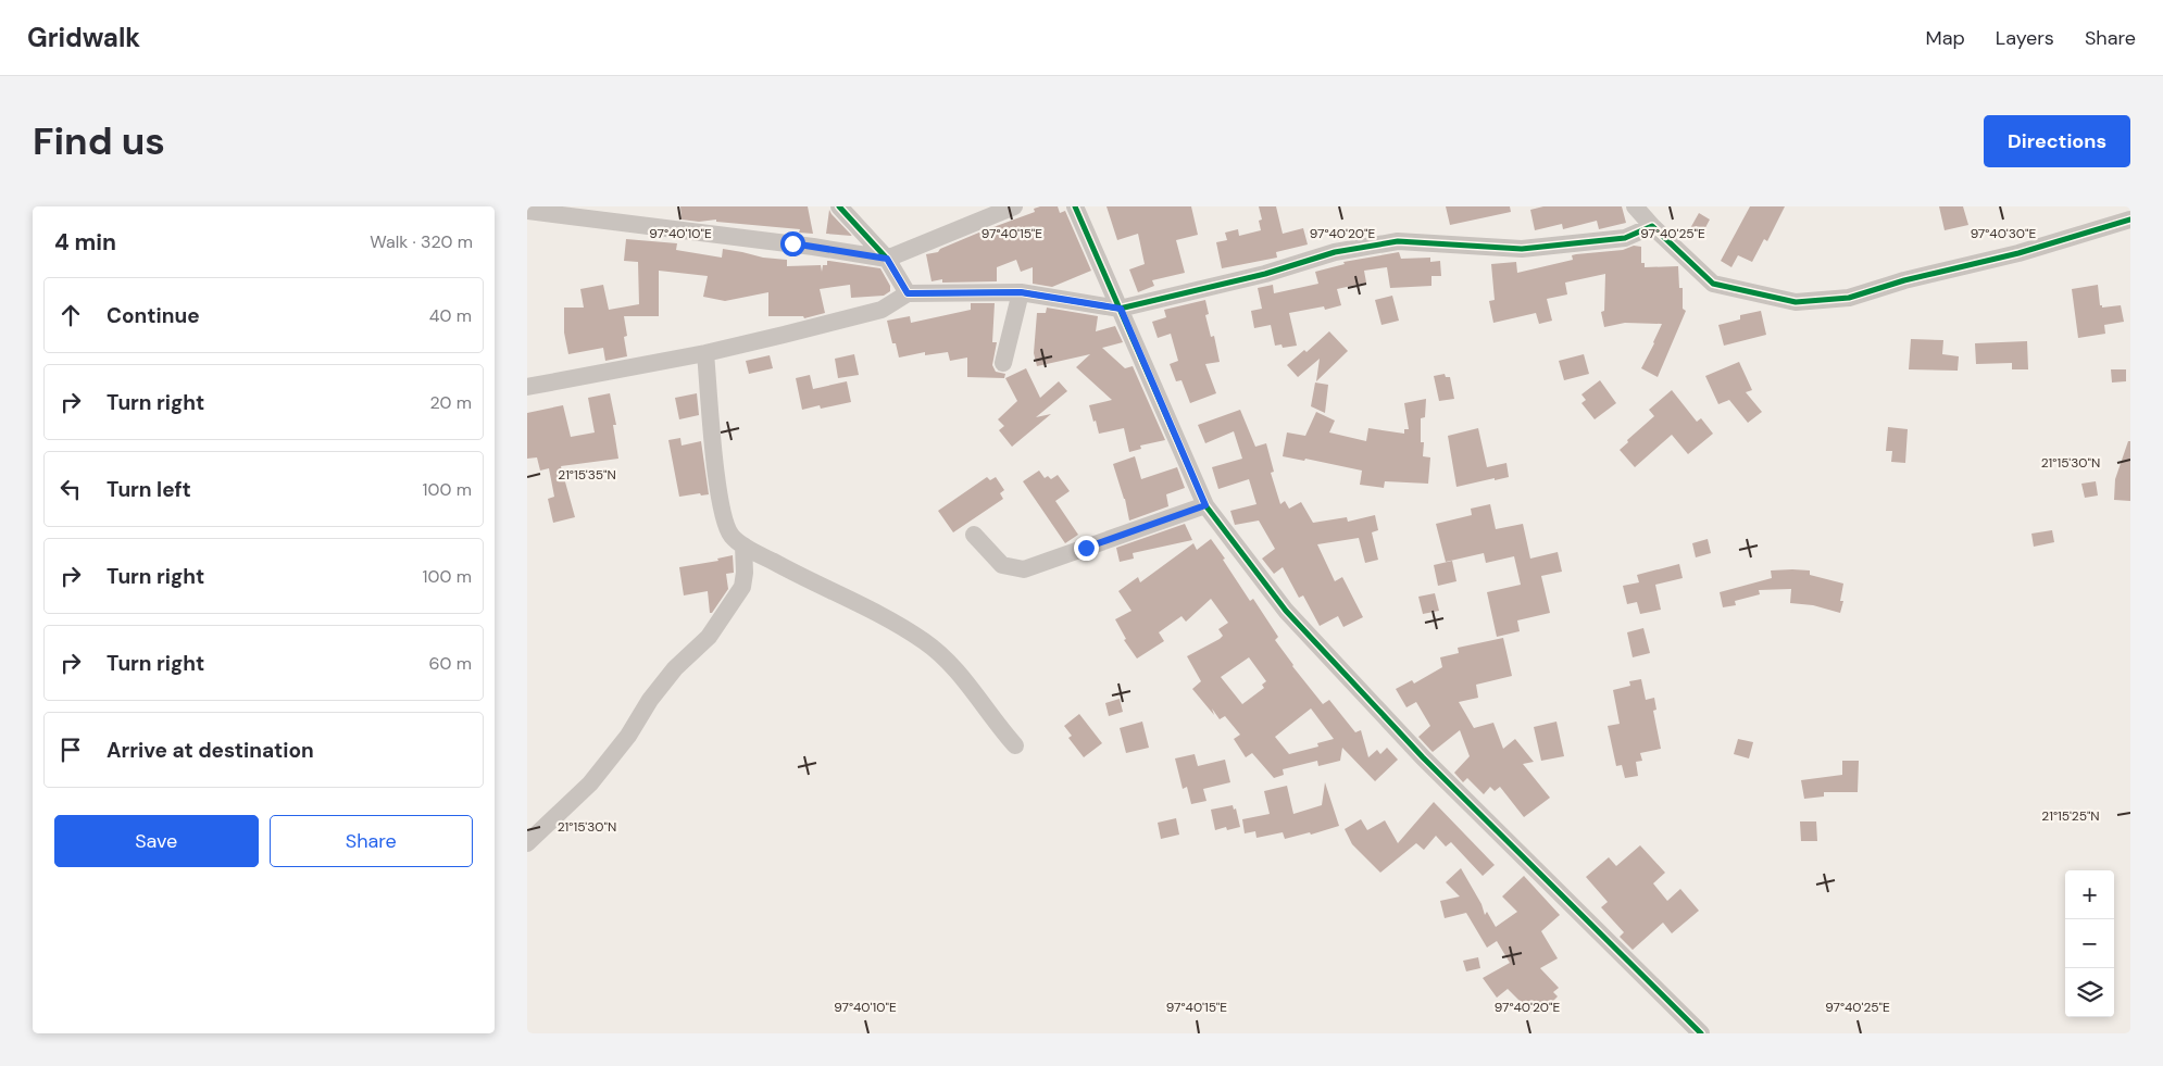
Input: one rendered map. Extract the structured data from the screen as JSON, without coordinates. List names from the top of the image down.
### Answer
{
  "page": {
    "header": "Gridwalk",
    "nav": ["Map", "Layers", "Share"],
    "buttons": [
      "Directions",
      ["Save", "Share"]
    ],
    "title": "Find us",
    "heading": ["4 min", "Walk · 320 m"],
    "list": [
      ["Continue", "40 m"],
      ["Turn right", "20 m"],
      ["Turn left", "100 m"],
      ["Turn right", "100 m"],
      ["Turn right", "60 m"],
      "Arrive at destination"
    ],
    "map_buttons": ["+", "−"]
  },
  "coordinates": [
    "97°40'10\"E",
    "97°40'15\"E",
    "97°40'20\"E",
    "97°40'25\"E",
    "97°40'30\"E",
    "21°15'30\"N",
    "21°15'35\"N",
    "21°15'25\"N"
  ]
}
